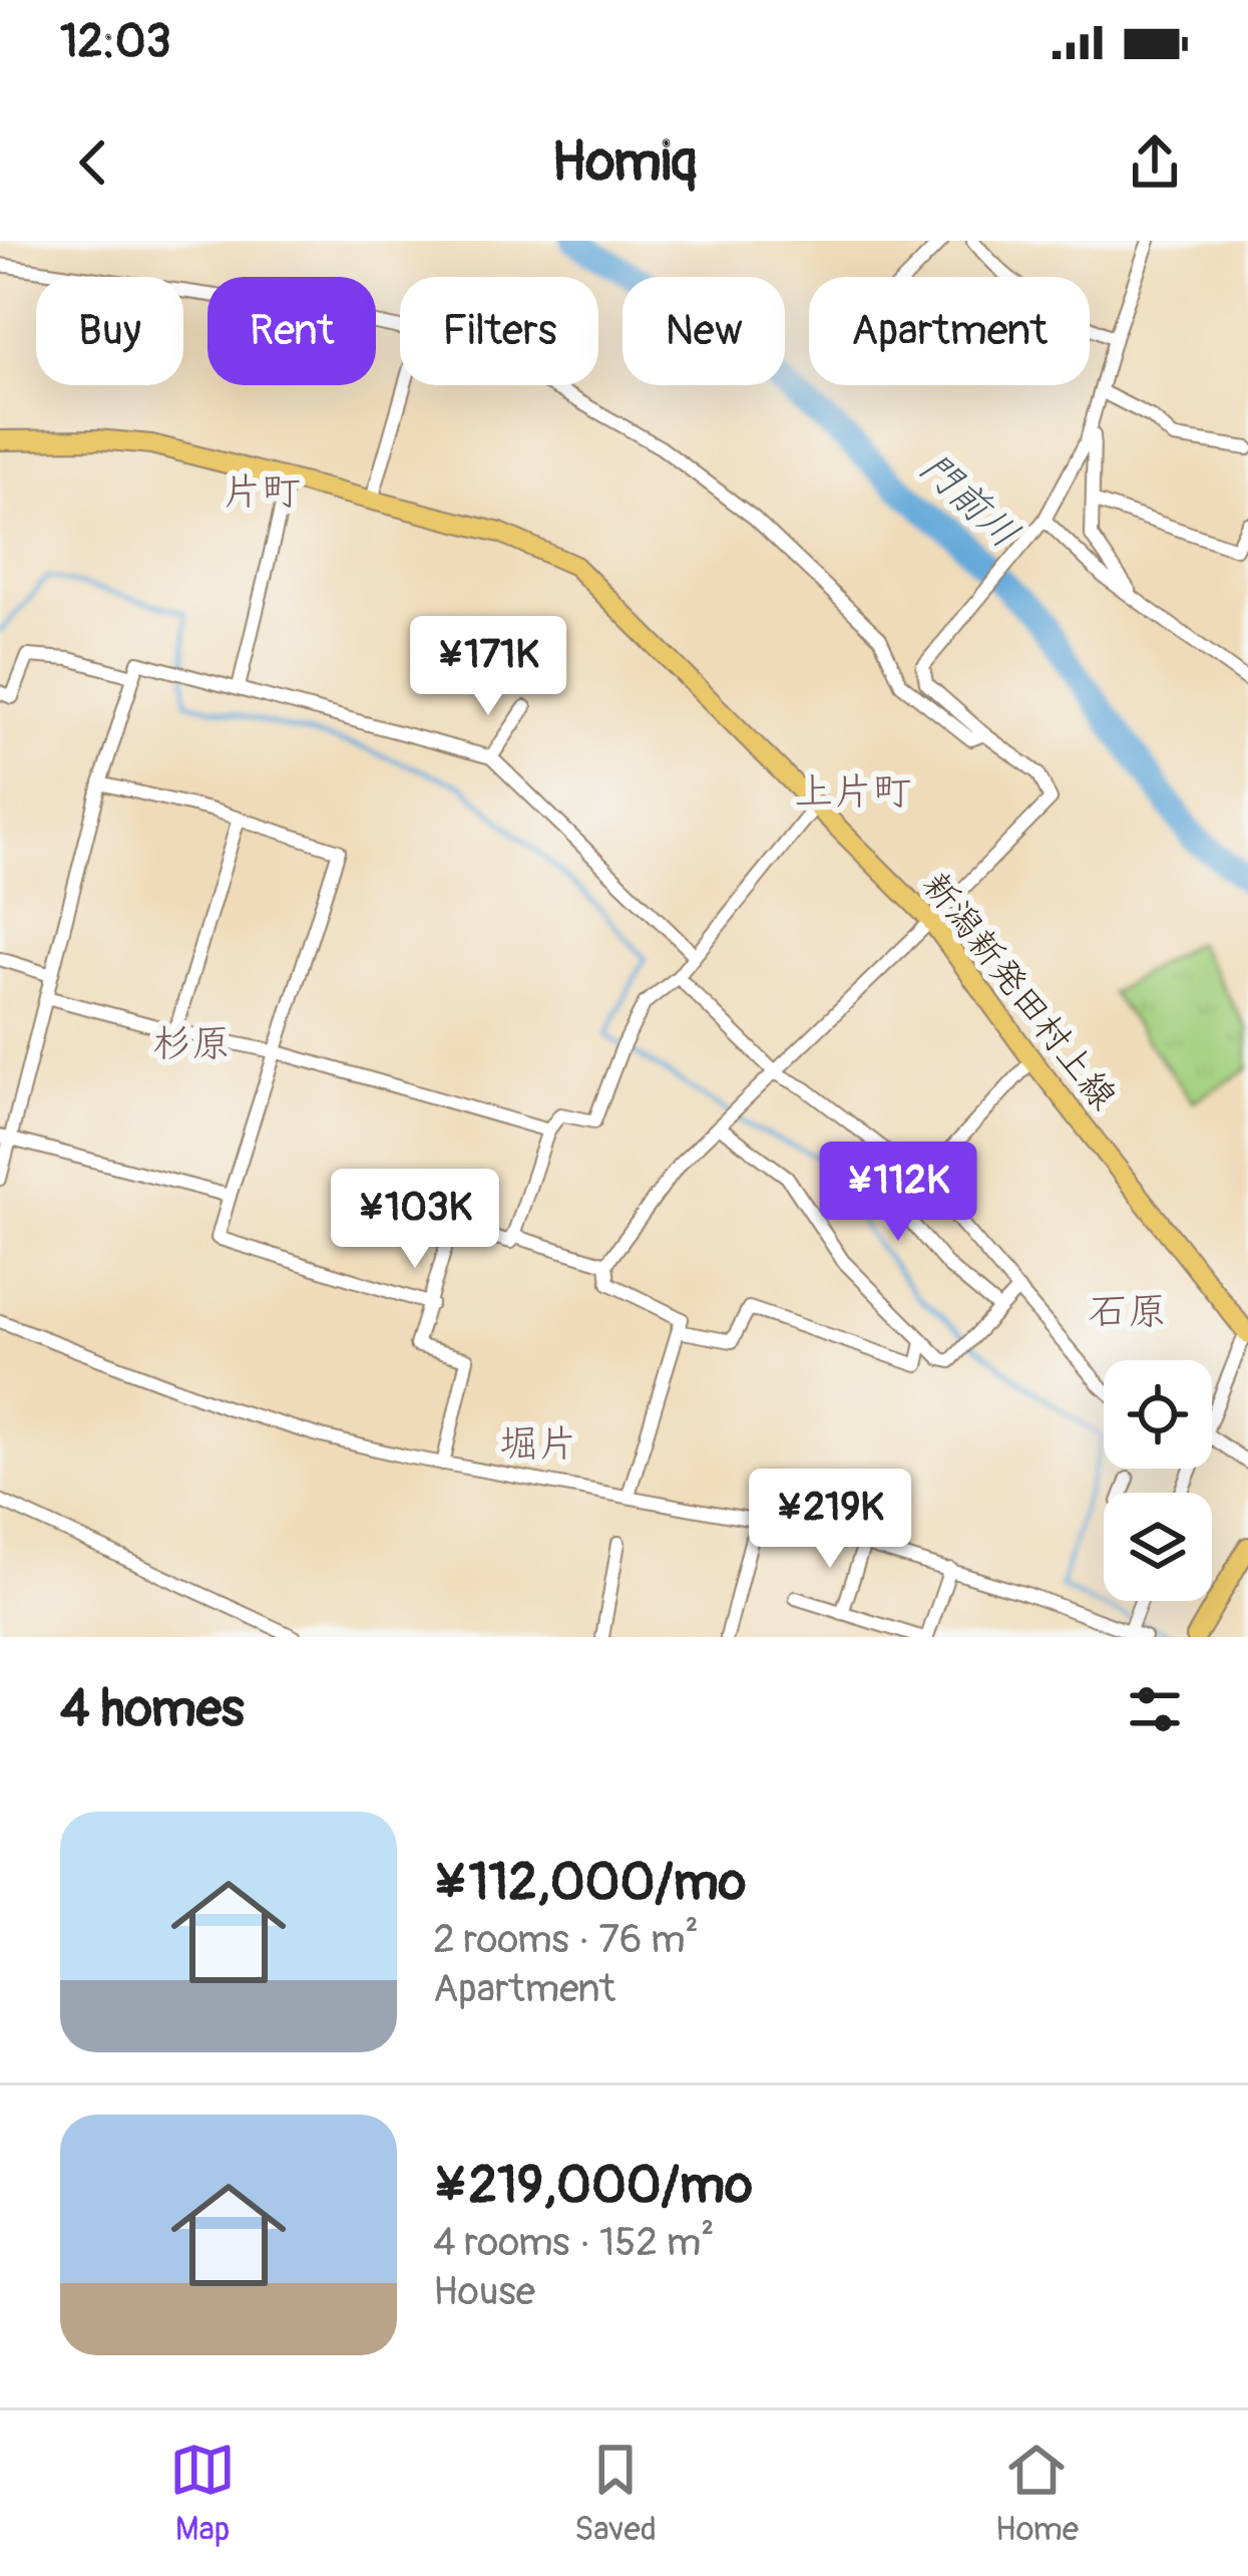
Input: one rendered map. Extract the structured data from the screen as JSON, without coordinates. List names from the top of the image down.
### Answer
{
  "streets": {
    "main road": ["新潟新発田村上線"]
  },
  "districts": [
    "片町",
    "上片町",
    "杉原",
    "石原",
    "堀片"
  ],
  "water": ["門前川"],
  "page": {
    "status": "12:03",
    "header": "Homiq",
    "chip": [
      "Buy",
      "Rent",
      "Filters",
      "New",
      "Apartment"
    ],
    "price": [
      "¥171K",
      "¥112K",
      "¥103K",
      "¥219K"
    ],
    "heading": "4 homes",
    "list": [
      {
        "name": "¥112,000/mo",
        "note": "2 rooms · 76 m² · Apartment"
      },
      {
        "name": "¥219,000/mo",
        "note": "4 rooms · 152 m² · House"
      }
    ],
    "tabs": ["Map", "Saved", "Home"]
  }
}
